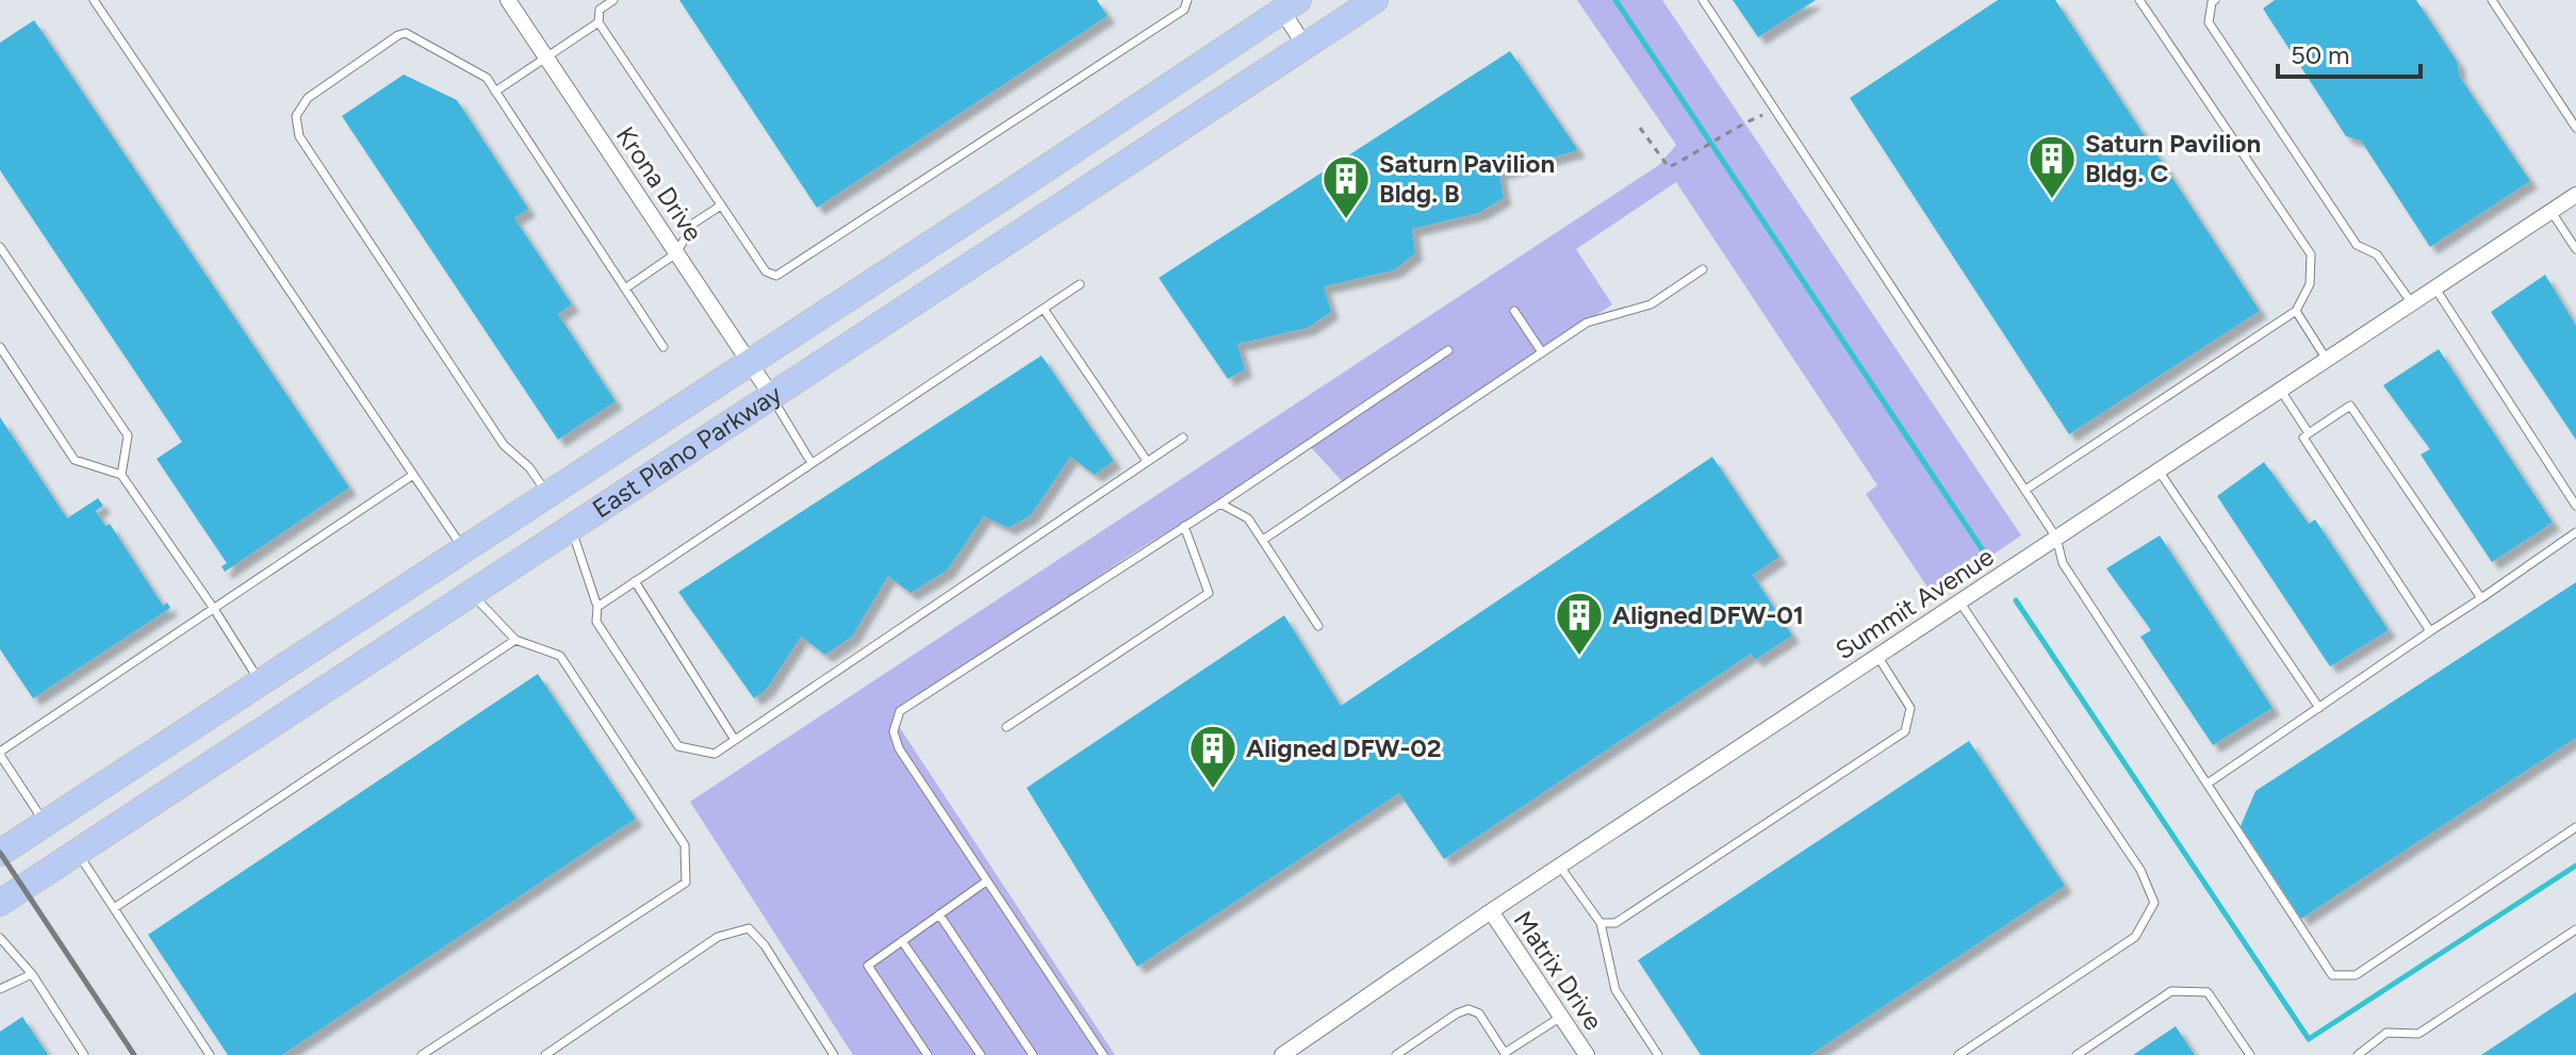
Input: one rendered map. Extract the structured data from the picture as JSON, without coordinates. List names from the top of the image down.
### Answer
{
  "streets": {
    "main road": ["East Plano Parkway"],
    "street": ["Krona Drive", "Summit Avenue", "Matrix Drive"]
  },
  "crossings": [
    ["Krona Drive", "East Plano Parkway"],
    ["Summit Avenue", "Matrix Drive"]
  ],
  "places": {
    "building": [
      "Saturn Pavilion Bldg. C",
      "Saturn Pavilion Bldg. B",
      "Aligned DFW-01",
      "Aligned DFW-02"
    ]
  },
  "scale_bar": "50 m"
}
